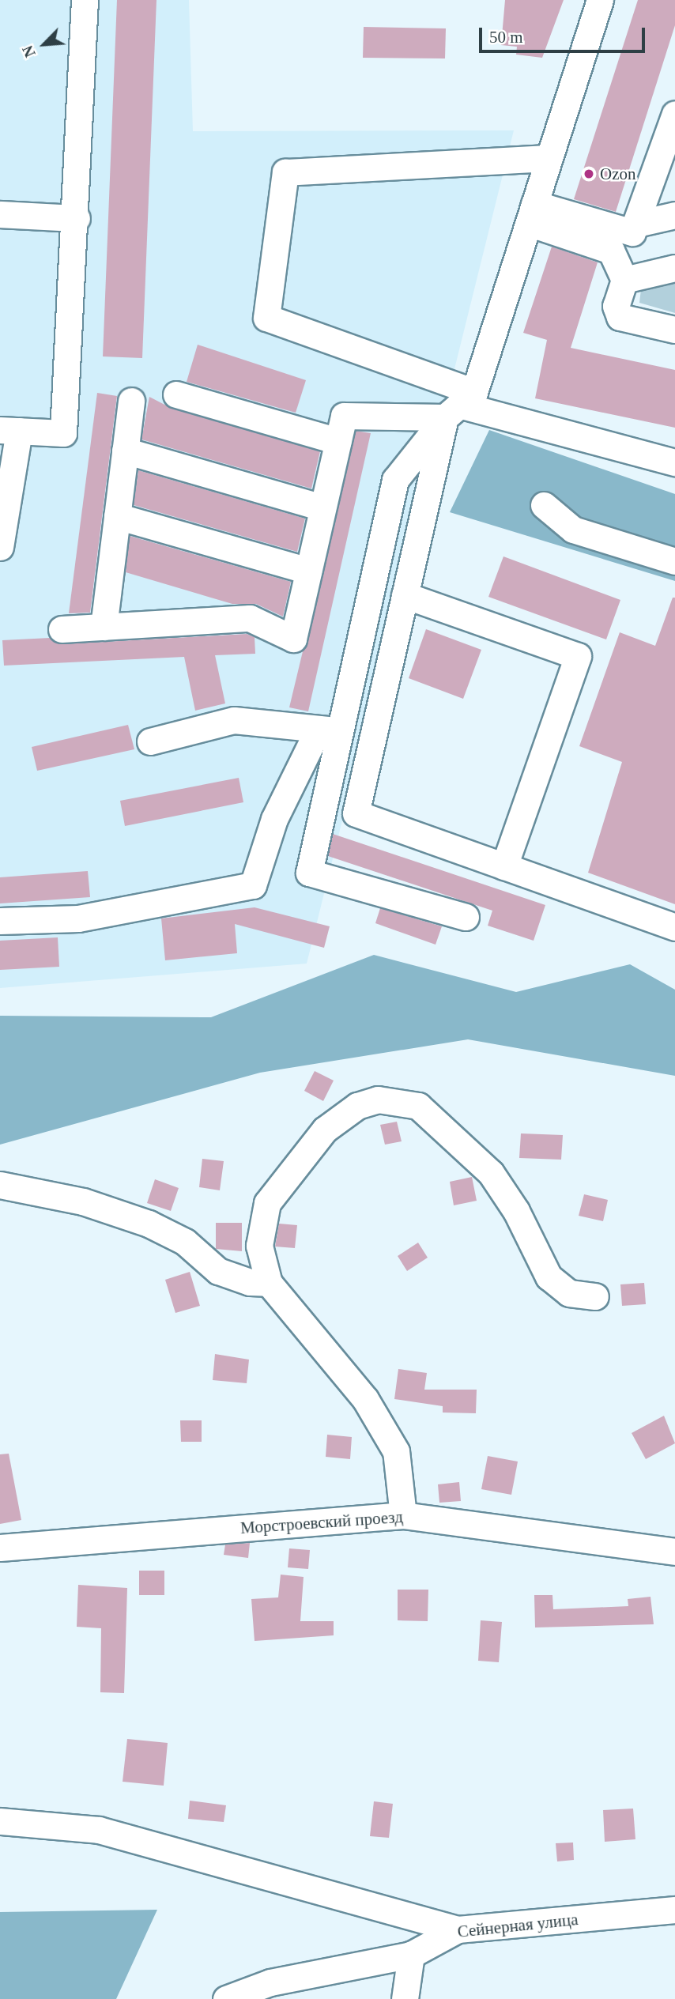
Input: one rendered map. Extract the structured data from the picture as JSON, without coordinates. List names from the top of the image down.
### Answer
{
  "streets": {
    "lane": ["Морстроевский проезд", "Сейнерная улица"]
  },
  "places": ["Ozon"],
  "scale_bar": "50 m",
  "north": "bottom left"
}
